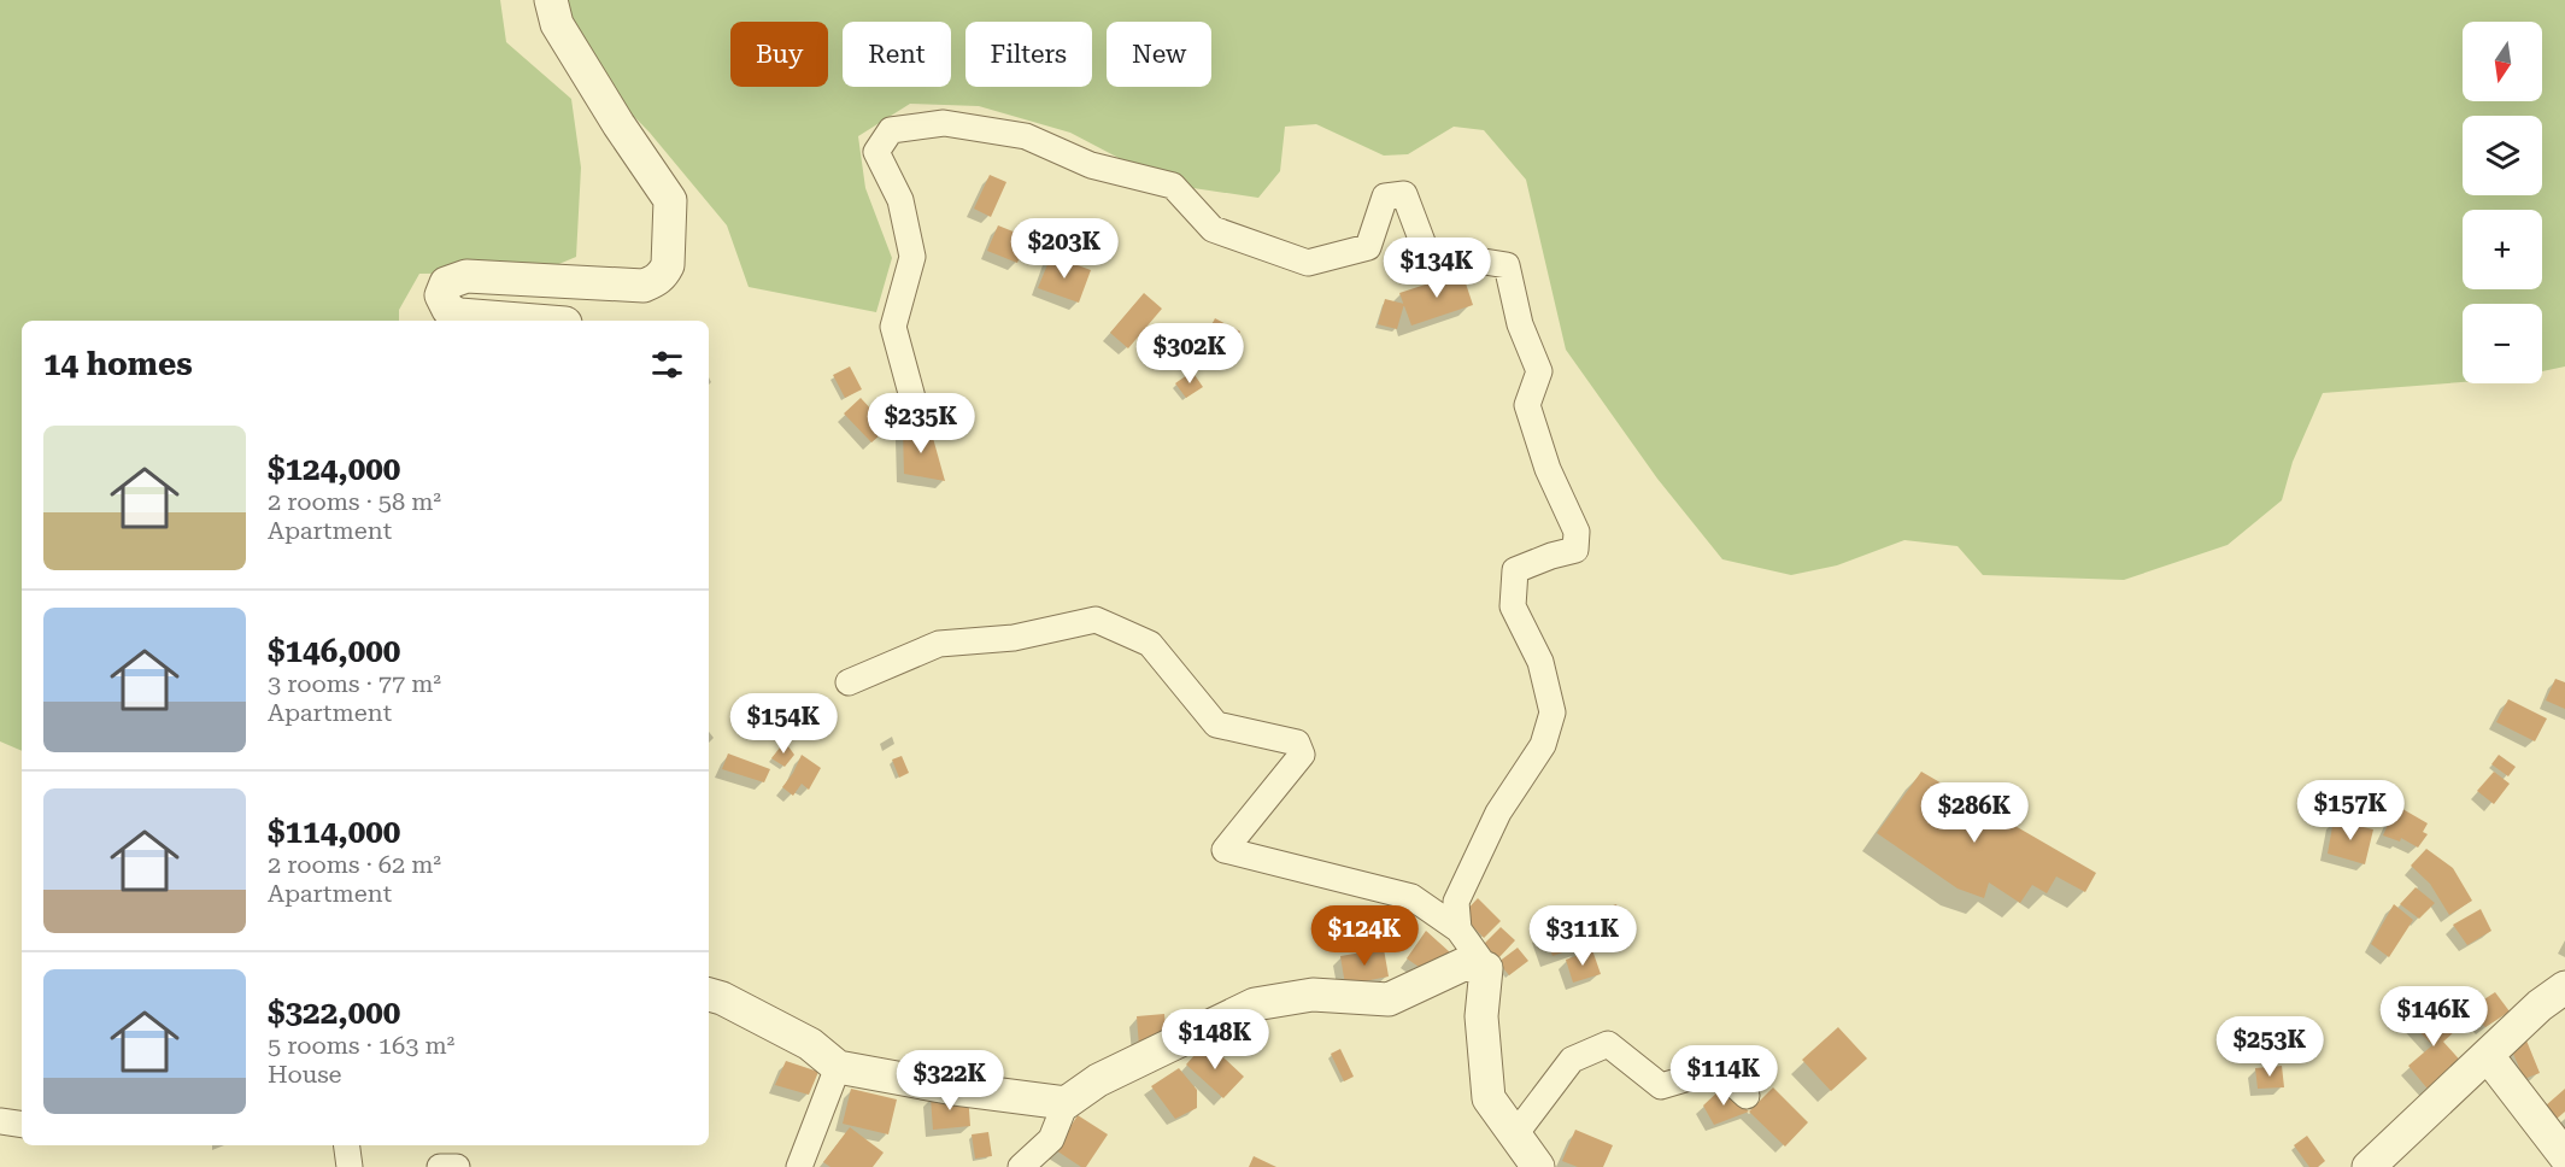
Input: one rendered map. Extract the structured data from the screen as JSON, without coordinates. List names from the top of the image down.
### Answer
{
  "north": "bottom",
  "page": {
    "map_buttons": ["+", "−"],
    "chip": [
      "Buy",
      "Rent",
      "Filters",
      "New"
    ],
    "price": [
      "$203K",
      "$134K",
      "$302K",
      "$235K",
      "$154K",
      "$157K",
      "$286K",
      "$124K",
      "$311K",
      "$146K",
      "$148K",
      "$253K",
      "$114K",
      "$322K"
    ],
    "heading": "14 homes",
    "list": [
      {
        "name": "$124,000",
        "note": "2 rooms · 58 m² · Apartment"
      },
      {
        "name": "$146,000",
        "note": "3 rooms · 77 m² · Apartment"
      },
      {
        "name": "$114,000",
        "note": "2 rooms · 62 m² · Apartment"
      },
      {
        "name": "$322,000",
        "note": "5 rooms · 163 m² · House"
      }
    ]
  }
}
